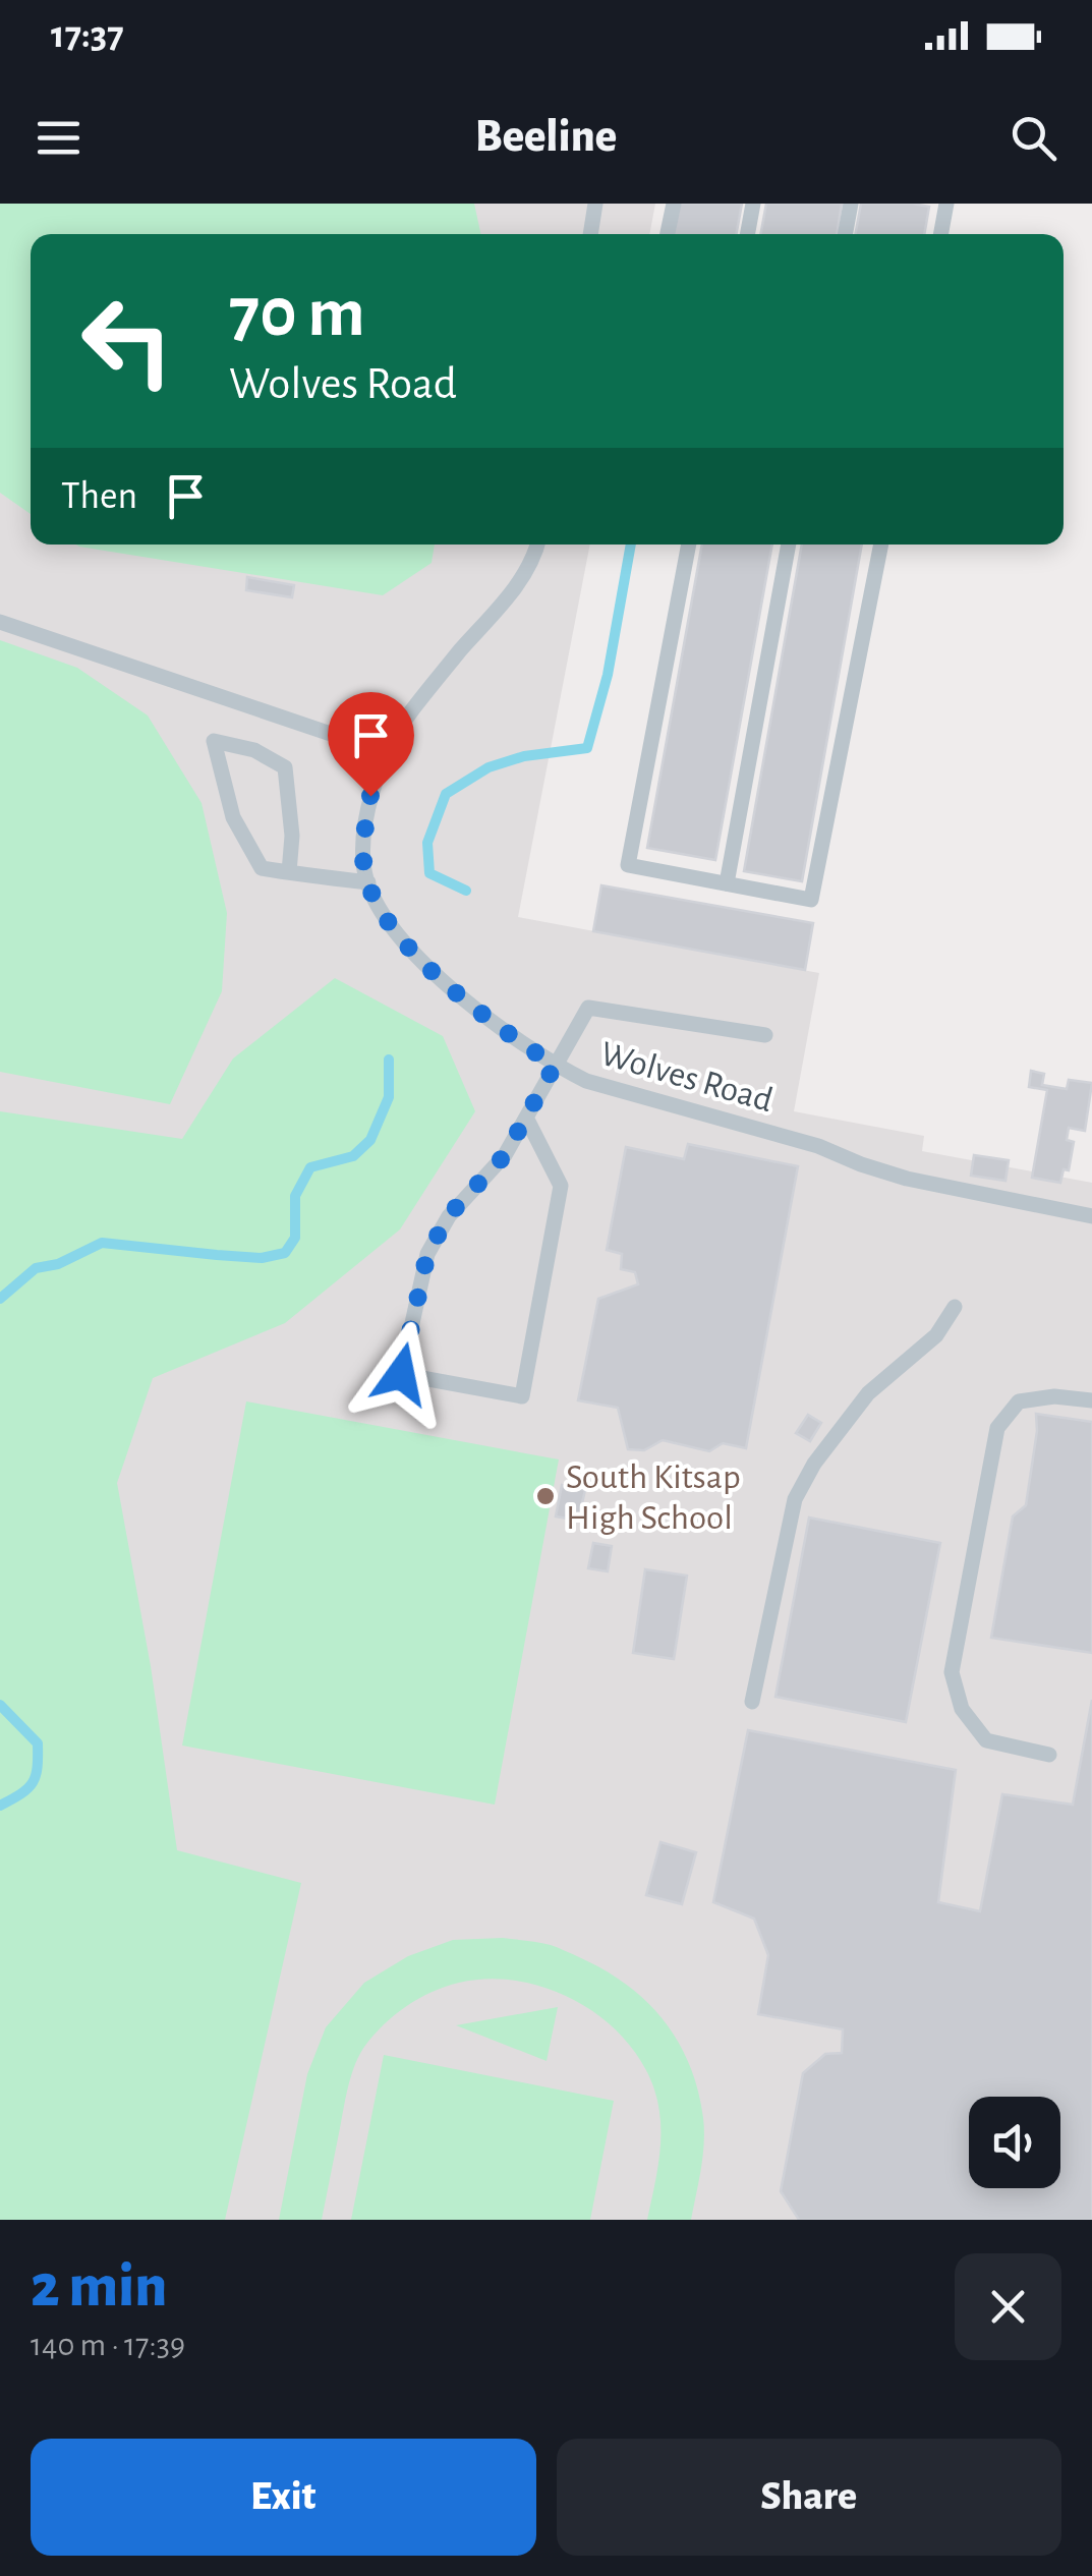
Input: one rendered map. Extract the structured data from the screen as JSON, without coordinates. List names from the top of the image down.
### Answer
{
  "streets": {
    "lane": ["Wolves Road"]
  },
  "places": ["South Kitsap High School"],
  "page": {
    "status": "17:37",
    "header": "Beeline",
    "turn": ["70 m", "Wolves Road"],
    "then": "Then",
    "heading": ["2 min", "140 m · 17:39"],
    "buttons": ["Exit", "Share"]
  }
}
